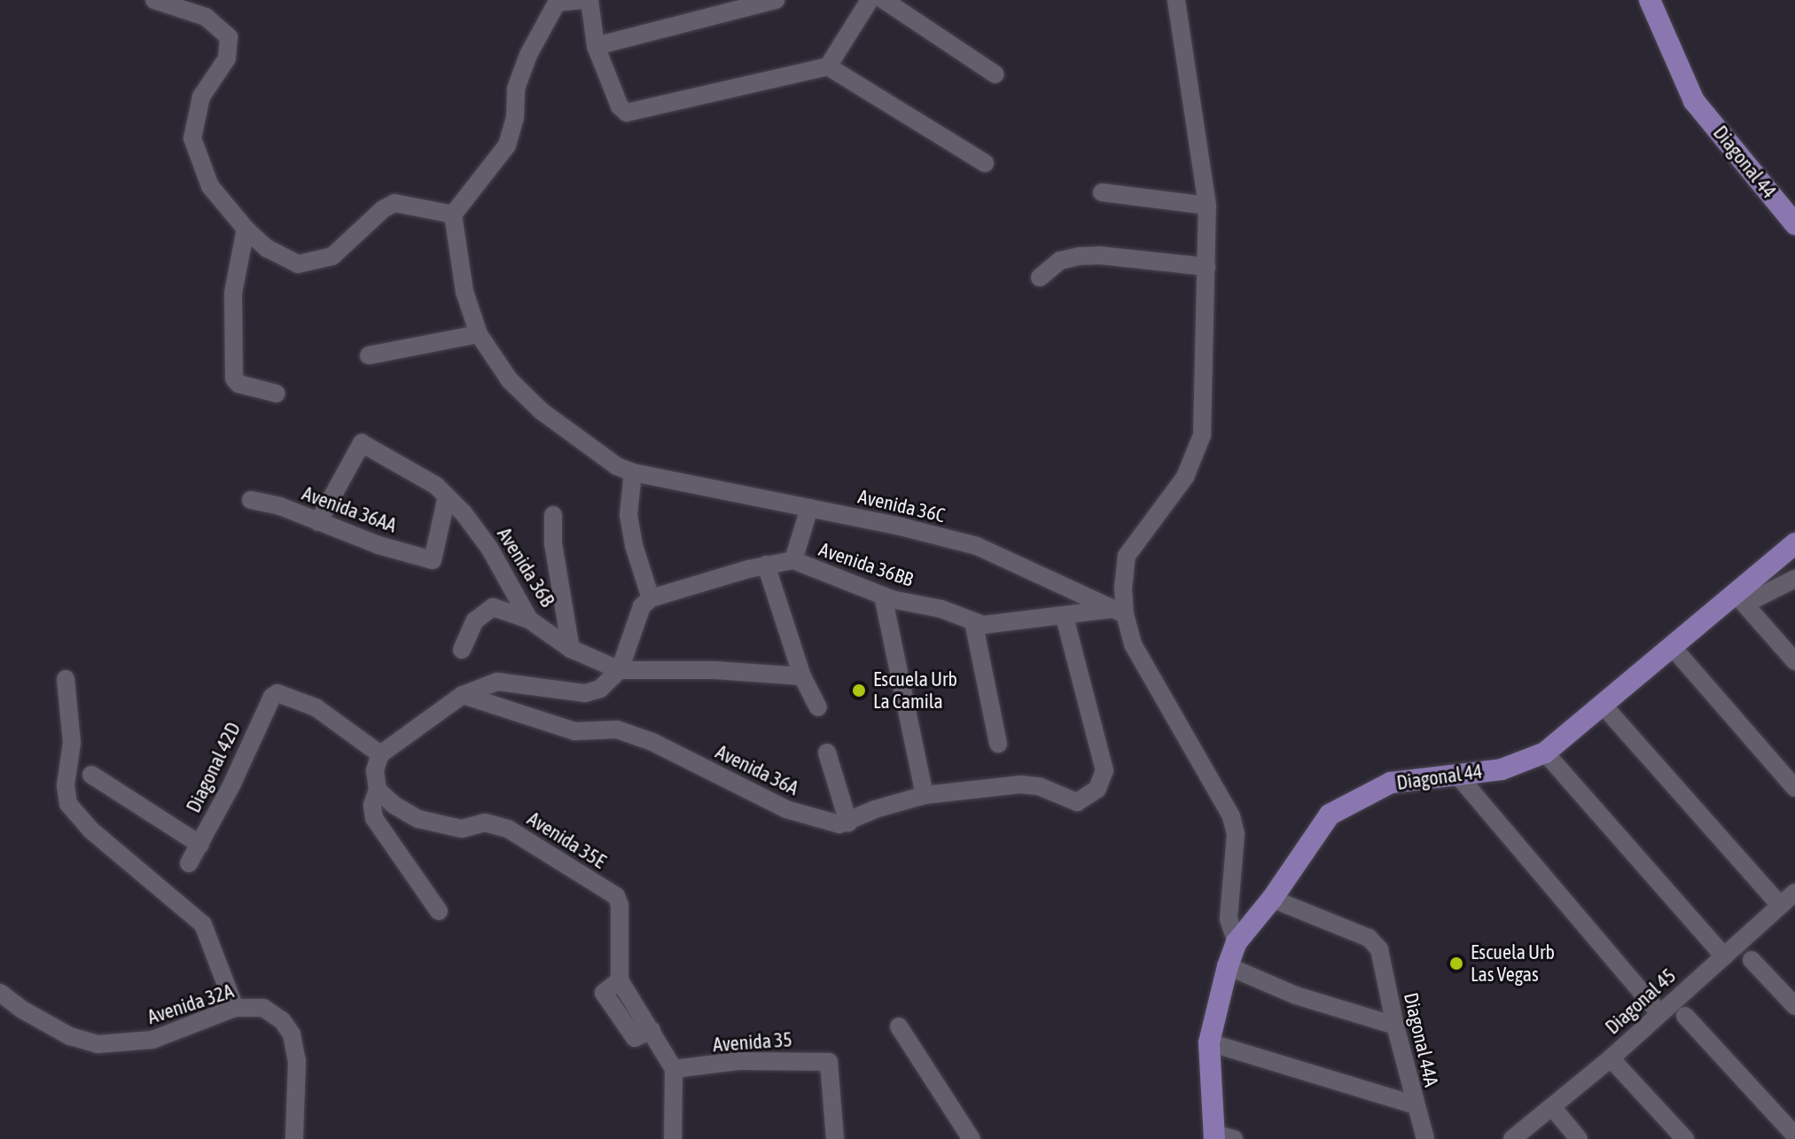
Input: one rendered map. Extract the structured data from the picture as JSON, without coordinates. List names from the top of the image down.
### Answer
{
  "streets": {
    "main road": ["Diagonal 44"],
    "street": [
      "Avenida 36C",
      "Avenida 36AA",
      "Avenida 36BB",
      "Avenida 36B",
      "Diagonal 42D",
      "Avenida 36A",
      "Avenida 35E",
      "Diagonal 45",
      "Avenida 32A",
      "Diagonal 44A",
      "Avenida 35"
    ]
  },
  "crossings": [
    ["Diagonal 44", "Diagonal 44A"],
    ["Avenida 36C", "Avenida 36BB"],
    ["Avenida 36AA", "Avenida 36B"],
    ["Avenida 35E", "Avenida 35"]
  ],
  "places": ["Escuela Urb La Camila", "Escuela Urb Las Vegas"]
}
